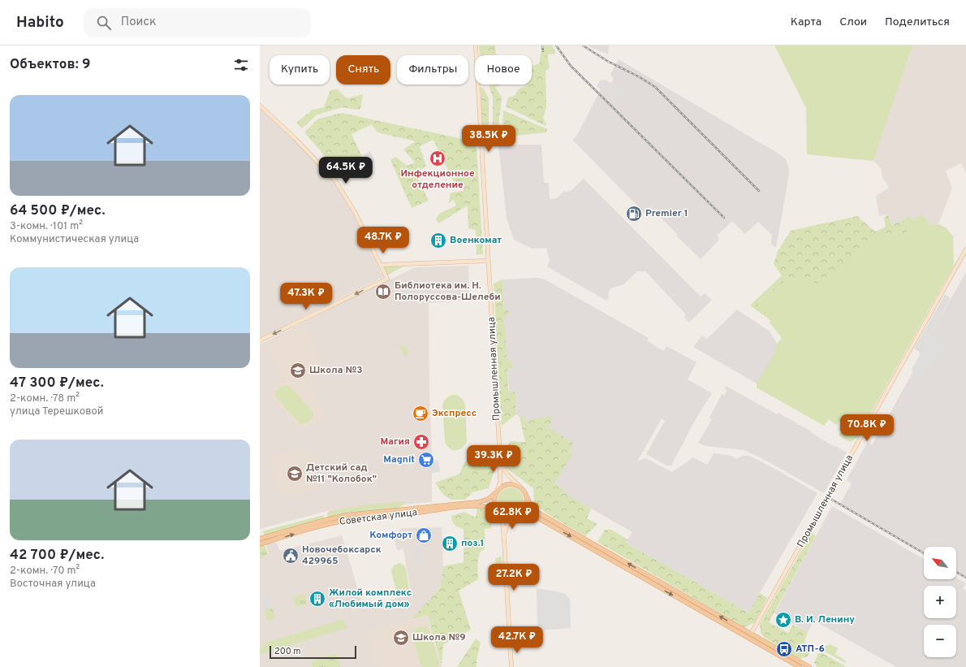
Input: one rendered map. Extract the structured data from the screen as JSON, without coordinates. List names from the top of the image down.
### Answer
{
  "streets": {
    "main road": ["Советская улица"],
    "street": ["Промышленная улица"]
  },
  "crossings": [
    ["Промышленная улица", "Советская улица"]
  ],
  "places": {
    "hospital": ["Инфекционное отделение"],
    "fuel station": ["Premier 1"],
    "building": ["Военкомат", "поз.1", "Жилой комплекс «Любимый дом»"],
    "library": ["Библиотека им. Н. Полоруссова-Шелеби"],
    "school or university": ["Школа №3", "Детский сад №11 \"Колобок\"", "Школа №9"],
    "cafe": ["Экспресс"],
    "pharmacy": ["Магия"],
    "supermarket": ["Magnit"],
    "shop": ["Комфорт"],
    "public building": ["Новочебоксарск 429965"],
    "place": ["В. И. Ленину"],
    "bus stop": ["АТП-6"]
  },
  "scale_bar": "200 m",
  "north": "top left",
  "page": {
    "header": "Habito",
    "search": "Поиск",
    "nav": ["Карта", "Слои", "Поделиться"],
    "heading": "Объектов: 9",
    "chip": [
      "Купить",
      "Снять",
      "Фильтры",
      "Новое"
    ],
    "list": [
      {
        "name": "64 500 ₽/мес.",
        "note": "3-комн. · 101 m² · Коммунистическая улица"
      },
      {
        "name": "47 300 ₽/мес.",
        "note": "2-комн. · 78 m² · улица Терешковой"
      },
      {
        "name": "42 700 ₽/мес.",
        "note": "2-комн. · 70 m² · Восточная улица"
      }
    ],
    "price": [
      "38.5K ₽",
      "64.5K ₽",
      "48.7K ₽",
      "47.3K ₽",
      "70.8K ₽",
      "39.3K ₽",
      "62.8K ₽",
      "27.2K ₽",
      "42.7K ₽"
    ],
    "map_buttons": ["+", "−"],
    "scale": "200 m"
  }
}
